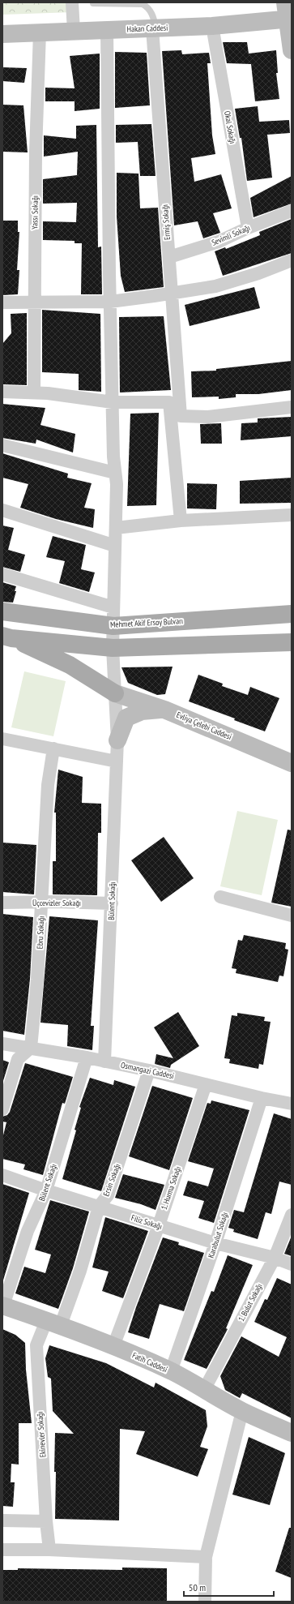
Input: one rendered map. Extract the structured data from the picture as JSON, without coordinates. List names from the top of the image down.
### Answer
{
  "streets": {
    "main road": ["Mehmet Akif Ersoy Bulvarı"],
    "street": [
      "Hakan Caddesi",
      "Okal Sokağı",
      "Yassı Sokağı",
      "Ermiş Sokağı",
      "Sevimli Sokağı",
      "Evliya Çelebi Caddesi",
      "Bülent Sokağı",
      "Üçcevizler Sokağı",
      "Ebru Sokağı",
      "Osmangazi Caddesi",
      "Ersin Sokağı",
      "1. Hurma Sokağı",
      "Filiz Sokağı",
      "Karabulut Sokağı",
      "1. Bulut Sokağı",
      "Fatih Caddesi",
      "Ekinevler Sokağı"
    ]
  },
  "crossings": [
    ["Hakan Caddesi", "Okal Sokağı"],
    ["Hakan Caddesi", "Yassı Sokağı"],
    ["Hakan Caddesi", "Ermiş Sokağı"],
    ["Hakan Caddesi", "Bülent Sokağı"],
    ["Okal Sokağı", "Sevimli Sokağı"],
    ["Ermiş Sokağı", "Sevimli Sokağı"],
    ["Mehmet Akif Ersoy Bulvarı", "Bülent Sokağı"],
    ["Evliya Çelebi Caddesi", "Bülent Sokağı"],
    ["Bülent Sokağı", "Üçcevizler Sokağı"],
    ["Bülent Sokağı", "Osmangazi Caddesi"],
    ["Bülent Sokağı", "Filiz Sokağı"],
    ["Bülent Sokağı", "Fatih Caddesi"],
    ["Üçcevizler Sokağı", "Ebru Sokağı"],
    ["Ebru Sokağı", "Osmangazi Caddesi"],
    ["Osmangazi Caddesi", "Ersin Sokağı"],
    ["Osmangazi Caddesi", "1. Hurma Sokağı"],
    ["Osmangazi Caddesi", "Karabulut Sokağı"],
    ["Ersin Sokağı", "Filiz Sokağı"],
    ["Ersin Sokağı", "Fatih Caddesi"],
    ["Ersin Sokağı", "Ekinevler Sokağı"],
    ["1. Hurma Sokağı", "Filiz Sokağı"],
    ["1. Hurma Sokağı", "Fatih Caddesi"],
    ["Filiz Sokağı", "Karabulut Sokağı"],
    ["Filiz Sokağı", "1. Bulut Sokağı"],
    ["Karabulut Sokağı", "Fatih Caddesi"],
    ["1. Bulut Sokağı", "Fatih Caddesi"],
    ["Fatih Caddesi", "Ekinevler Sokağı"]
  ],
  "scale_bar": "50 m"
}
